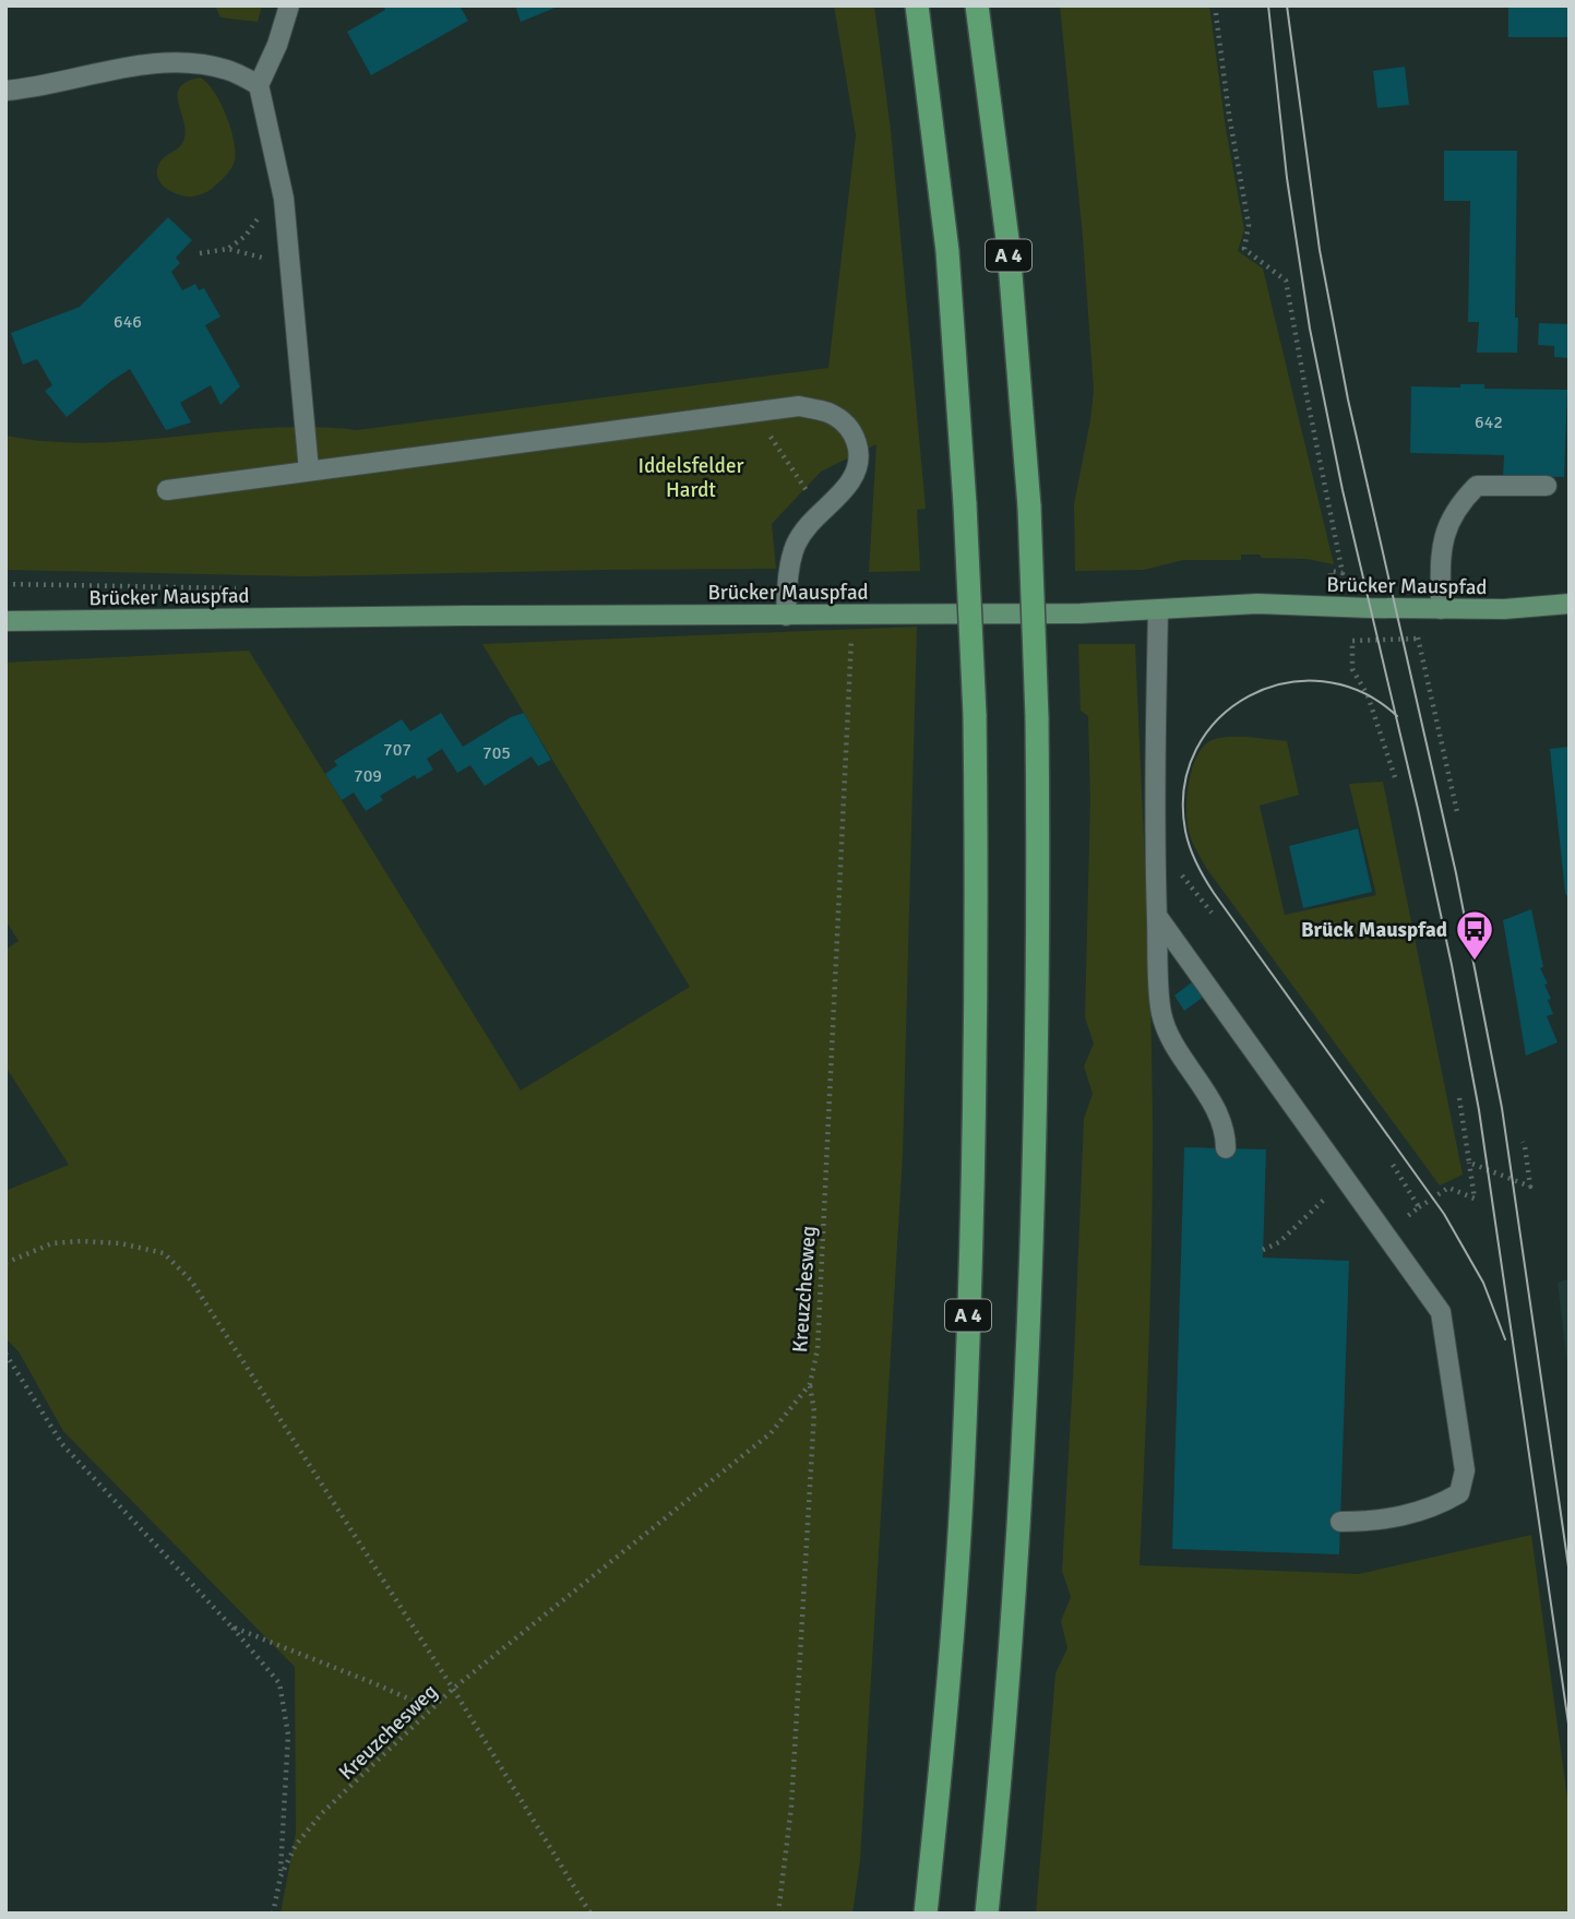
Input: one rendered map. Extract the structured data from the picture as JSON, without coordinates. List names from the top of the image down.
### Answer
{
  "streets": {
    "highway": ["A 4"],
    "main road": ["Brücker Mauspfad"],
    "path": ["Kreuzchesweg"]
  },
  "crossings": [
    ["Brücker Mauspfad", "Kreuzchesweg"]
  ],
  "parks": ["Iddelsfelder Hardt"],
  "places": {
    "bus stop": ["Brück Mauspfad"]
  },
  "house_numbers": [
    "646",
    "642",
    "707",
    "705",
    "709"
  ]
}
